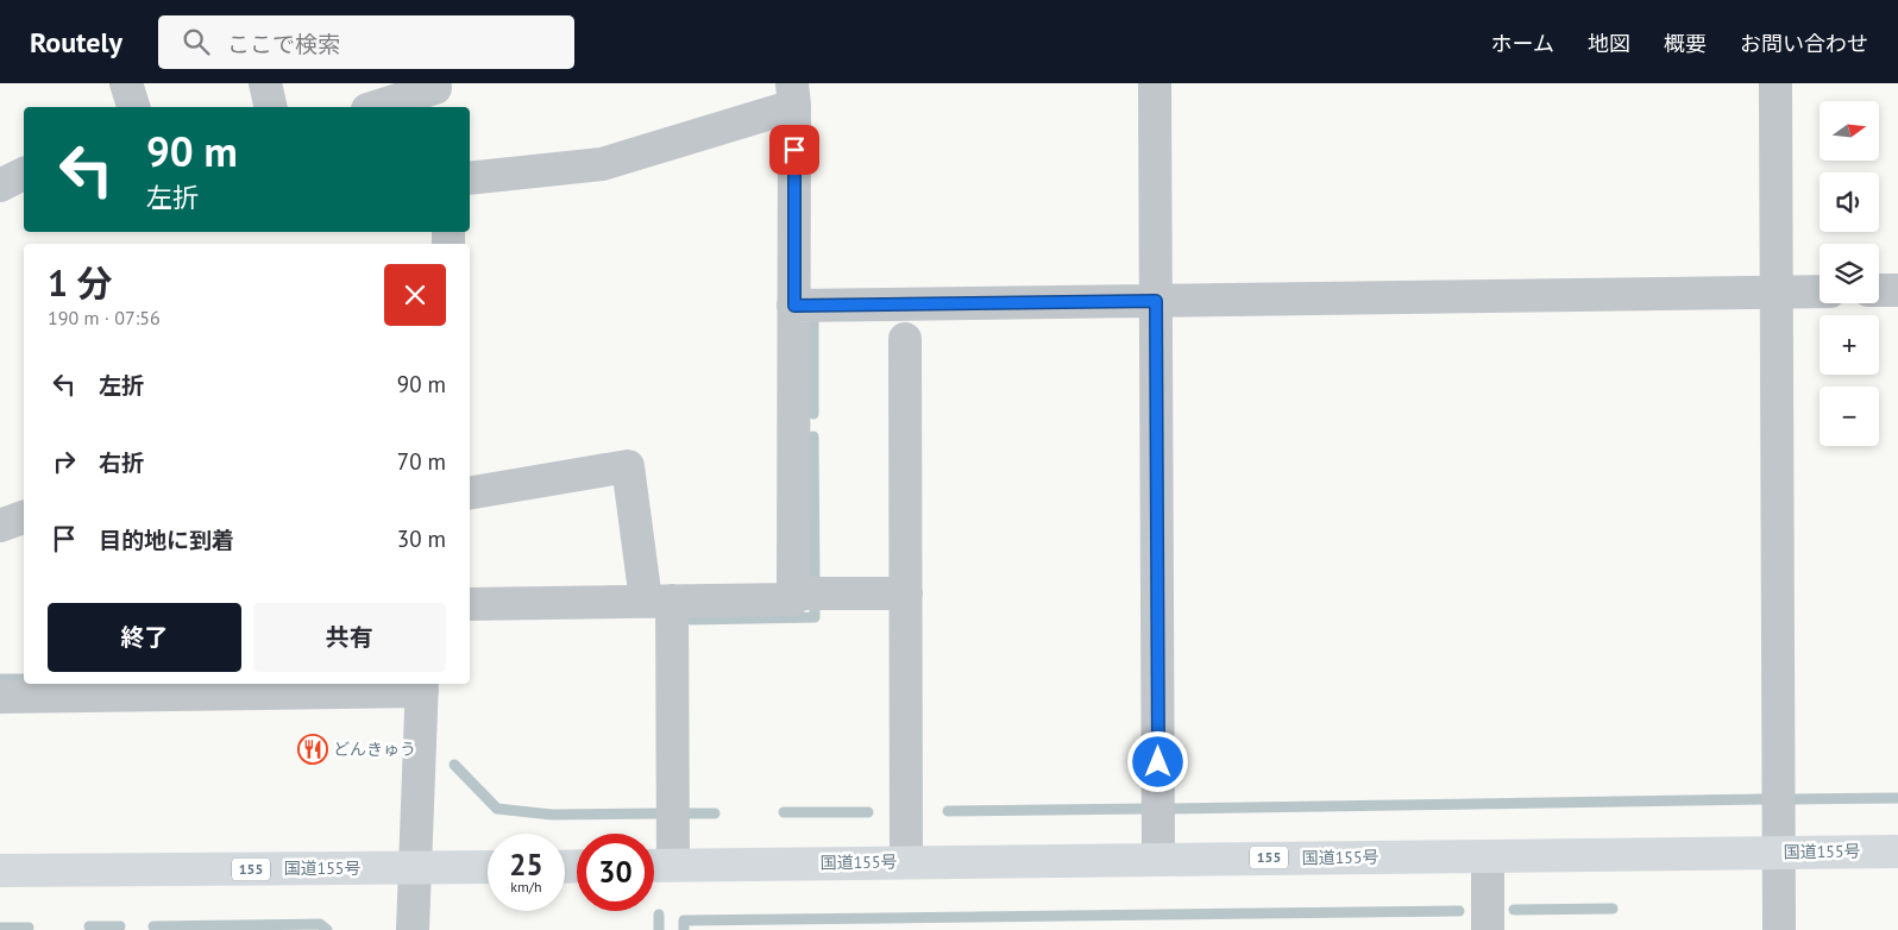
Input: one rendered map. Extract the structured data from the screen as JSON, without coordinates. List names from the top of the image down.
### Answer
{
  "streets": {
    "highway": ["国道155号", "155"]
  },
  "places": {
    "restaurant": ["どんきゅう"]
  },
  "north": "right",
  "page": {
    "header": "Routely",
    "search": "ここで検索",
    "nav": [
      "ホーム",
      "地図",
      "概要",
      "お問い合わせ"
    ],
    "map_buttons": ["+", "−"],
    "turn": ["90 m", "左折"],
    "heading": ["1 分", "190 m · 07:56"],
    "list": [
      {
        "name": "左折",
        "value": "90 m"
      },
      {
        "name": "右折",
        "value": "70 m"
      },
      {
        "name": "目的地に到着",
        "value": "30 m"
      }
    ],
    "buttons": ["終了", "共有"],
    "speed": "25 km/h",
    "limit": "30"
  }
}
